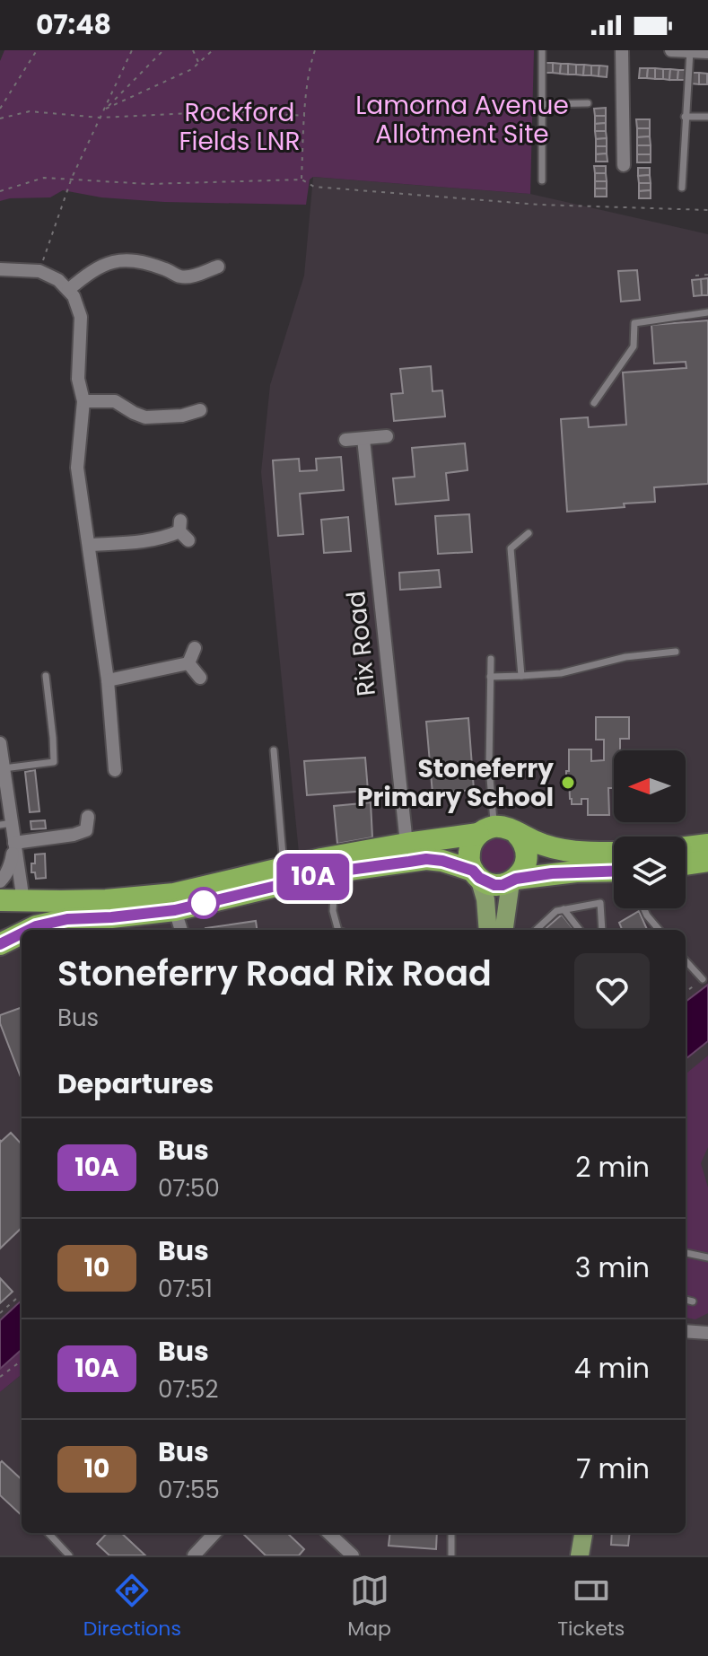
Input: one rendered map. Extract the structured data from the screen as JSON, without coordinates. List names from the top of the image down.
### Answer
{
  "streets": {
    "street": ["Rix Road"]
  },
  "parks": ["Lamorna Avenue Allotment Site", "Rockford Fields LNR"],
  "places": ["Stoneferry Primary School"],
  "lines": ["bus line 10A"],
  "north": "left",
  "page": {
    "status": "07:48",
    "on_map": "10A",
    "heading": [
      ["Stoneferry Road Rix Road", "Bus"],
      "Departures"
    ],
    "list": [
      {
        "mark": "10A",
        "name": "Bus",
        "note": "07:50",
        "value": "2 min"
      },
      {
        "mark": "10",
        "name": "Bus",
        "note": "07:51",
        "value": "3 min"
      },
      {
        "mark": "10A",
        "name": "Bus",
        "note": "07:52",
        "value": "4 min"
      },
      {
        "mark": "10",
        "name": "Bus",
        "note": "07:55",
        "value": "7 min"
      }
    ],
    "tabs": ["Directions", "Map", "Tickets"]
  }
}
